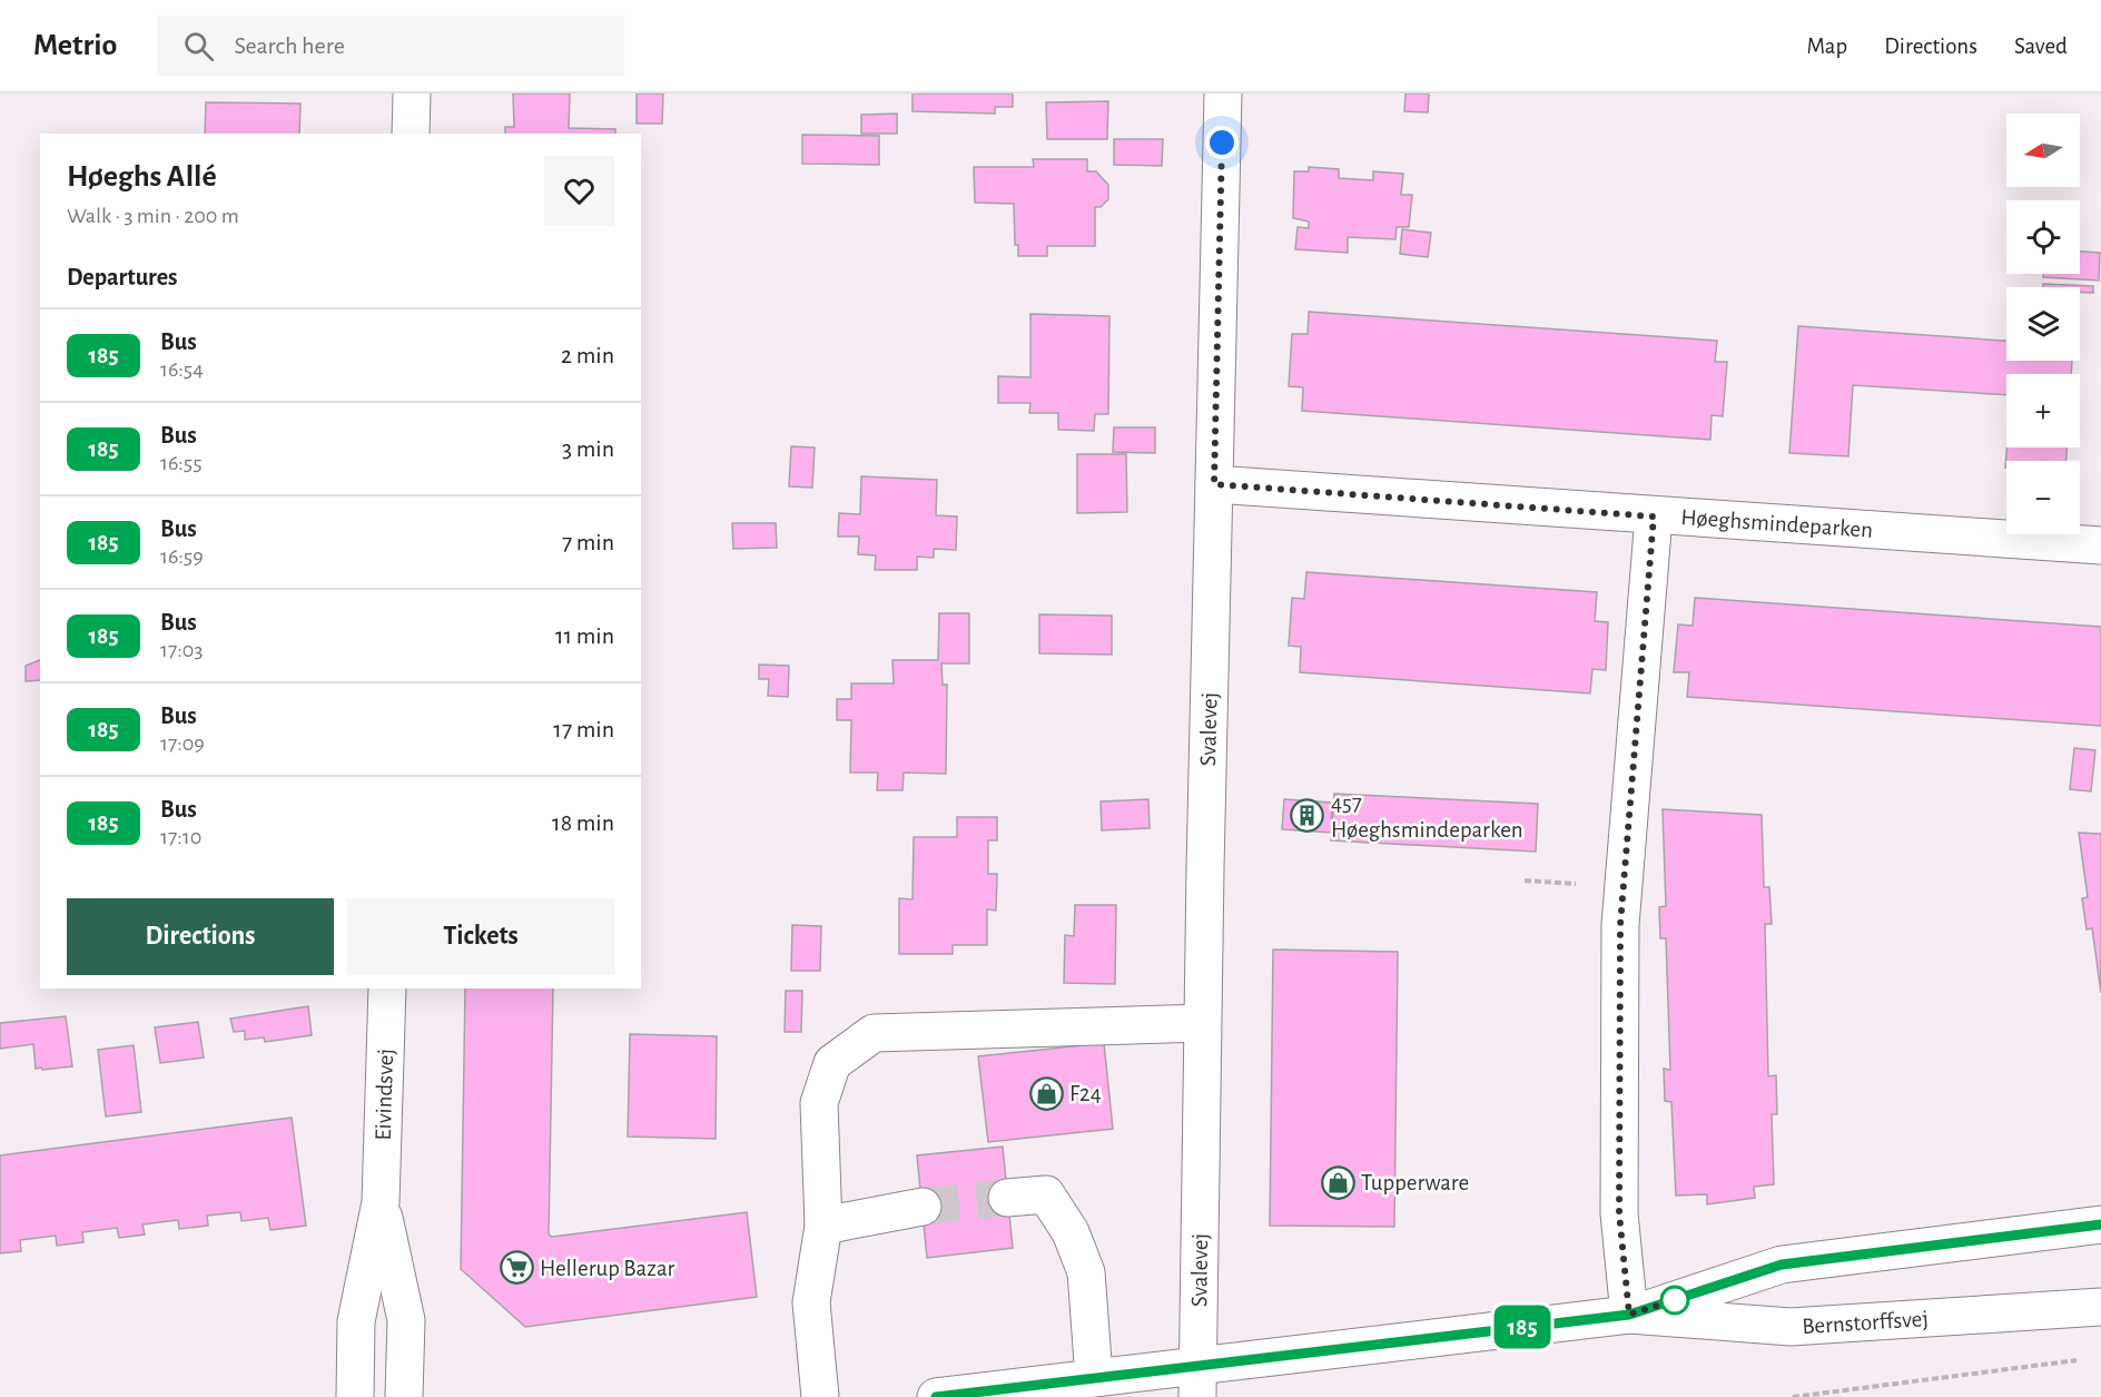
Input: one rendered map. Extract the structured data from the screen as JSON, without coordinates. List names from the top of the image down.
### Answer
{
  "streets": {
    "street": [
      "Høeghsmindeparken",
      "Svalevej",
      "Eivindsvej",
      "Bernstorffsvej"
    ]
  },
  "crossings": [
    ["Høeghsmindeparken", "Svalevej"],
    ["Svalevej", "Bernstorffsvej"]
  ],
  "places": {
    "building": ["457 Høeghsmindeparken"],
    "shop": ["F24", "Tupperware"],
    "supermarket": ["Hellerup Bazar"]
  },
  "lines": ["bus line 185"],
  "north": "left",
  "page": {
    "header": "Metrio",
    "search": "Search here",
    "nav": ["Map", "Directions", "Saved"],
    "on_map": "185",
    "map_buttons": ["+", "−"],
    "heading": [
      ["Høeghs Allé", "Walk · 3 min · 200 m"],
      "Departures"
    ],
    "list": [
      {
        "mark": "185",
        "name": "Bus",
        "note": "16:54",
        "value": "2 min"
      },
      {
        "mark": "185",
        "name": "Bus",
        "note": "16:55",
        "value": "3 min"
      },
      {
        "mark": "185",
        "name": "Bus",
        "note": "16:59",
        "value": "7 min"
      },
      {
        "mark": "185",
        "name": "Bus",
        "note": "17:03",
        "value": "11 min"
      },
      {
        "mark": "185",
        "name": "Bus",
        "note": "17:09",
        "value": "17 min"
      },
      {
        "mark": "185",
        "name": "Bus",
        "note": "17:10",
        "value": "18 min"
      }
    ],
    "buttons": ["Directions", "Tickets"]
  }
}
